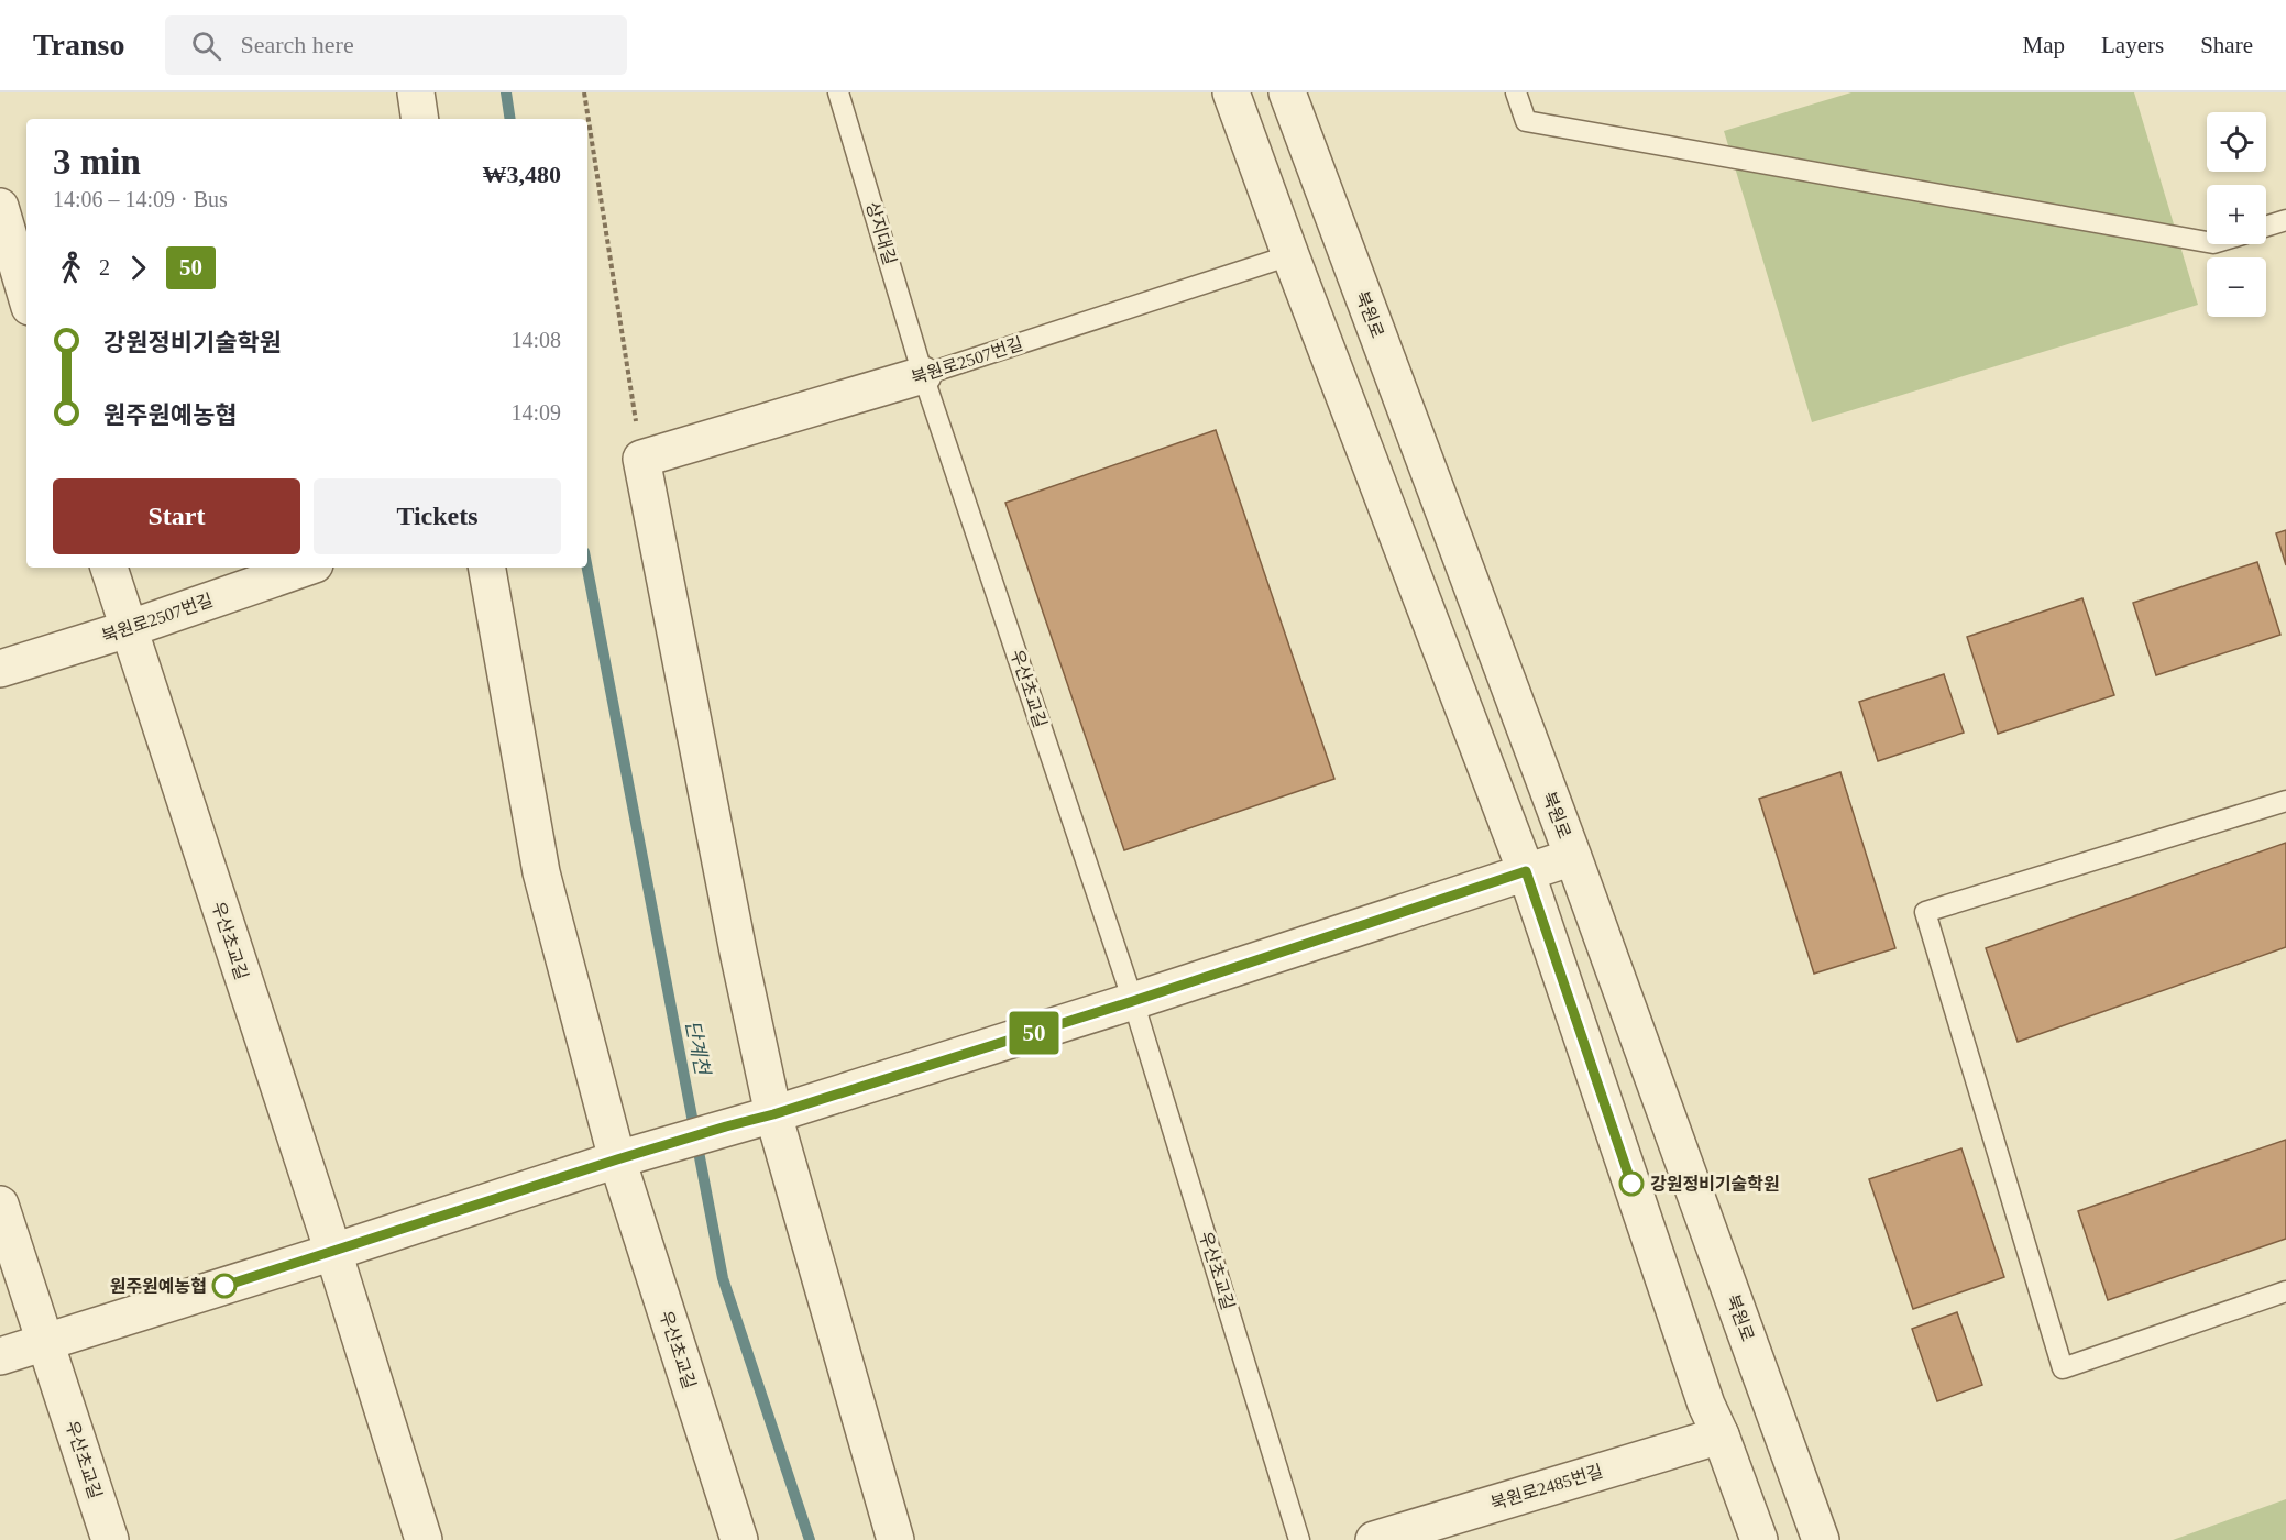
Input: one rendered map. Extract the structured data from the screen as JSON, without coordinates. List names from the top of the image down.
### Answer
{
  "streets": {
    "street": [
      "북원로",
      "북원로2507번길",
      "우산초교길",
      "북원로2485번길"
    ],
    "lane": ["상지대길"]
  },
  "crossings": [
    ["상지대길", "북원로2507번길"],
    ["상지대길", "우산초교길"],
    ["북원로2507번길", "우산초교길"]
  ],
  "water": ["단계천"],
  "places": ["강원정비기술학원", "원주원예농협"],
  "lines": ["bus line 50"],
  "page": {
    "header": "Transo",
    "search": "Search here",
    "nav": ["Map", "Layers", "Share"],
    "on_map": "50",
    "map_buttons": ["+", "−"],
    "heading": ["3 min", "14:06 – 14:09 · Bus", "₩3,480"],
    "legs": ["2", "50"],
    "list": [
      {
        "name": "강원정비기술학원",
        "value": "14:08"
      },
      {
        "name": "원주원예농협",
        "value": "14:09"
      }
    ],
    "buttons": ["Start", "Tickets"]
  }
}
